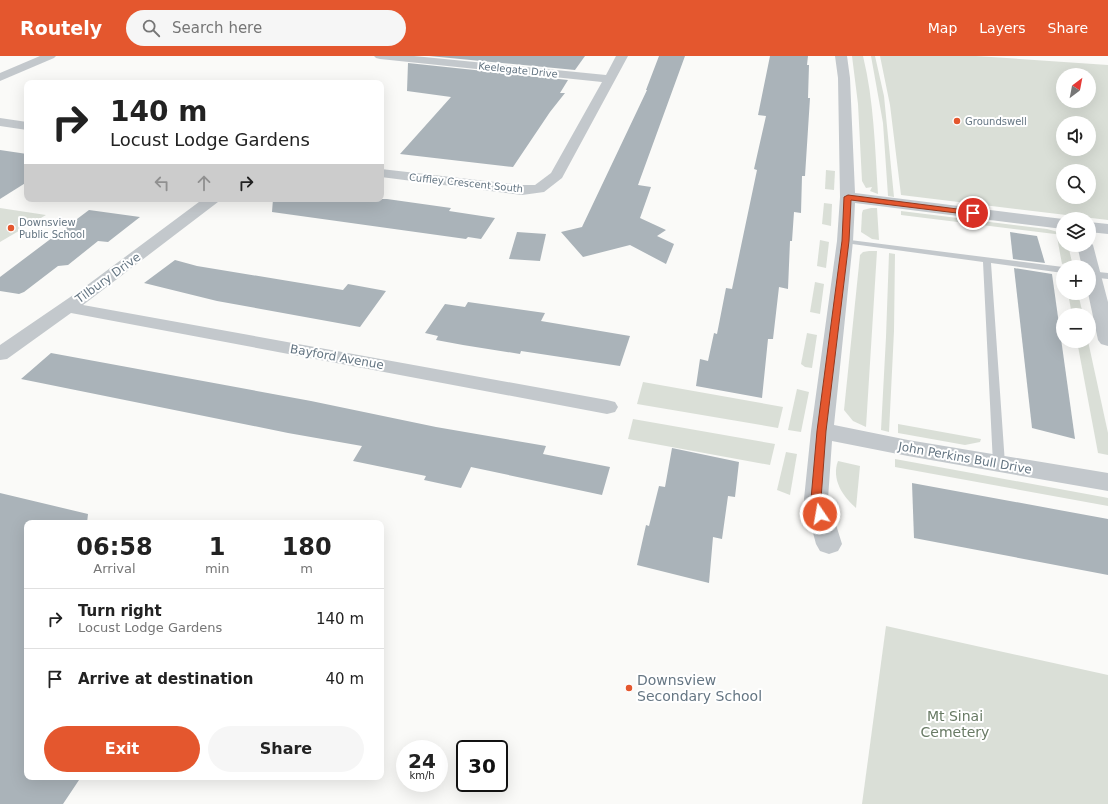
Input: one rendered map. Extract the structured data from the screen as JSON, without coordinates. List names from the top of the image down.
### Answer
{
  "streets": {
    "street": [
      "Keelegate Drive",
      "Cuffley Crescent South",
      "Tilbury Drive",
      "Bayford Avenue",
      "John Perkins Bull Drive"
    ]
  },
  "crossings": [
    ["Keelegate Drive", "Cuffley Crescent South"],
    ["Tilbury Drive", "Bayford Avenue"]
  ],
  "parks": ["Mt Sinai Cemetery"],
  "places": ["Groundswell", "Downsview Public School", "Downsview Secondary School"],
  "north": "top right",
  "page": {
    "header": "Routely",
    "search": "Search here",
    "nav": ["Map", "Layers", "Share"],
    "map_buttons": ["+", "−"],
    "turn": ["140 m", "Locust Lodge Gardens"],
    "eta": [
      "06:58",
      "Arrival",
      "1",
      "min",
      "180",
      "m"
    ],
    "list": [
      {
        "name": "Turn right",
        "note": "Locust Lodge Gardens",
        "value": "140 m"
      },
      {
        "name": "Arrive at destination",
        "value": "40 m"
      }
    ],
    "buttons": ["Exit", "Share"],
    "speed": "24 km/h",
    "limit": "30"
  }
}
